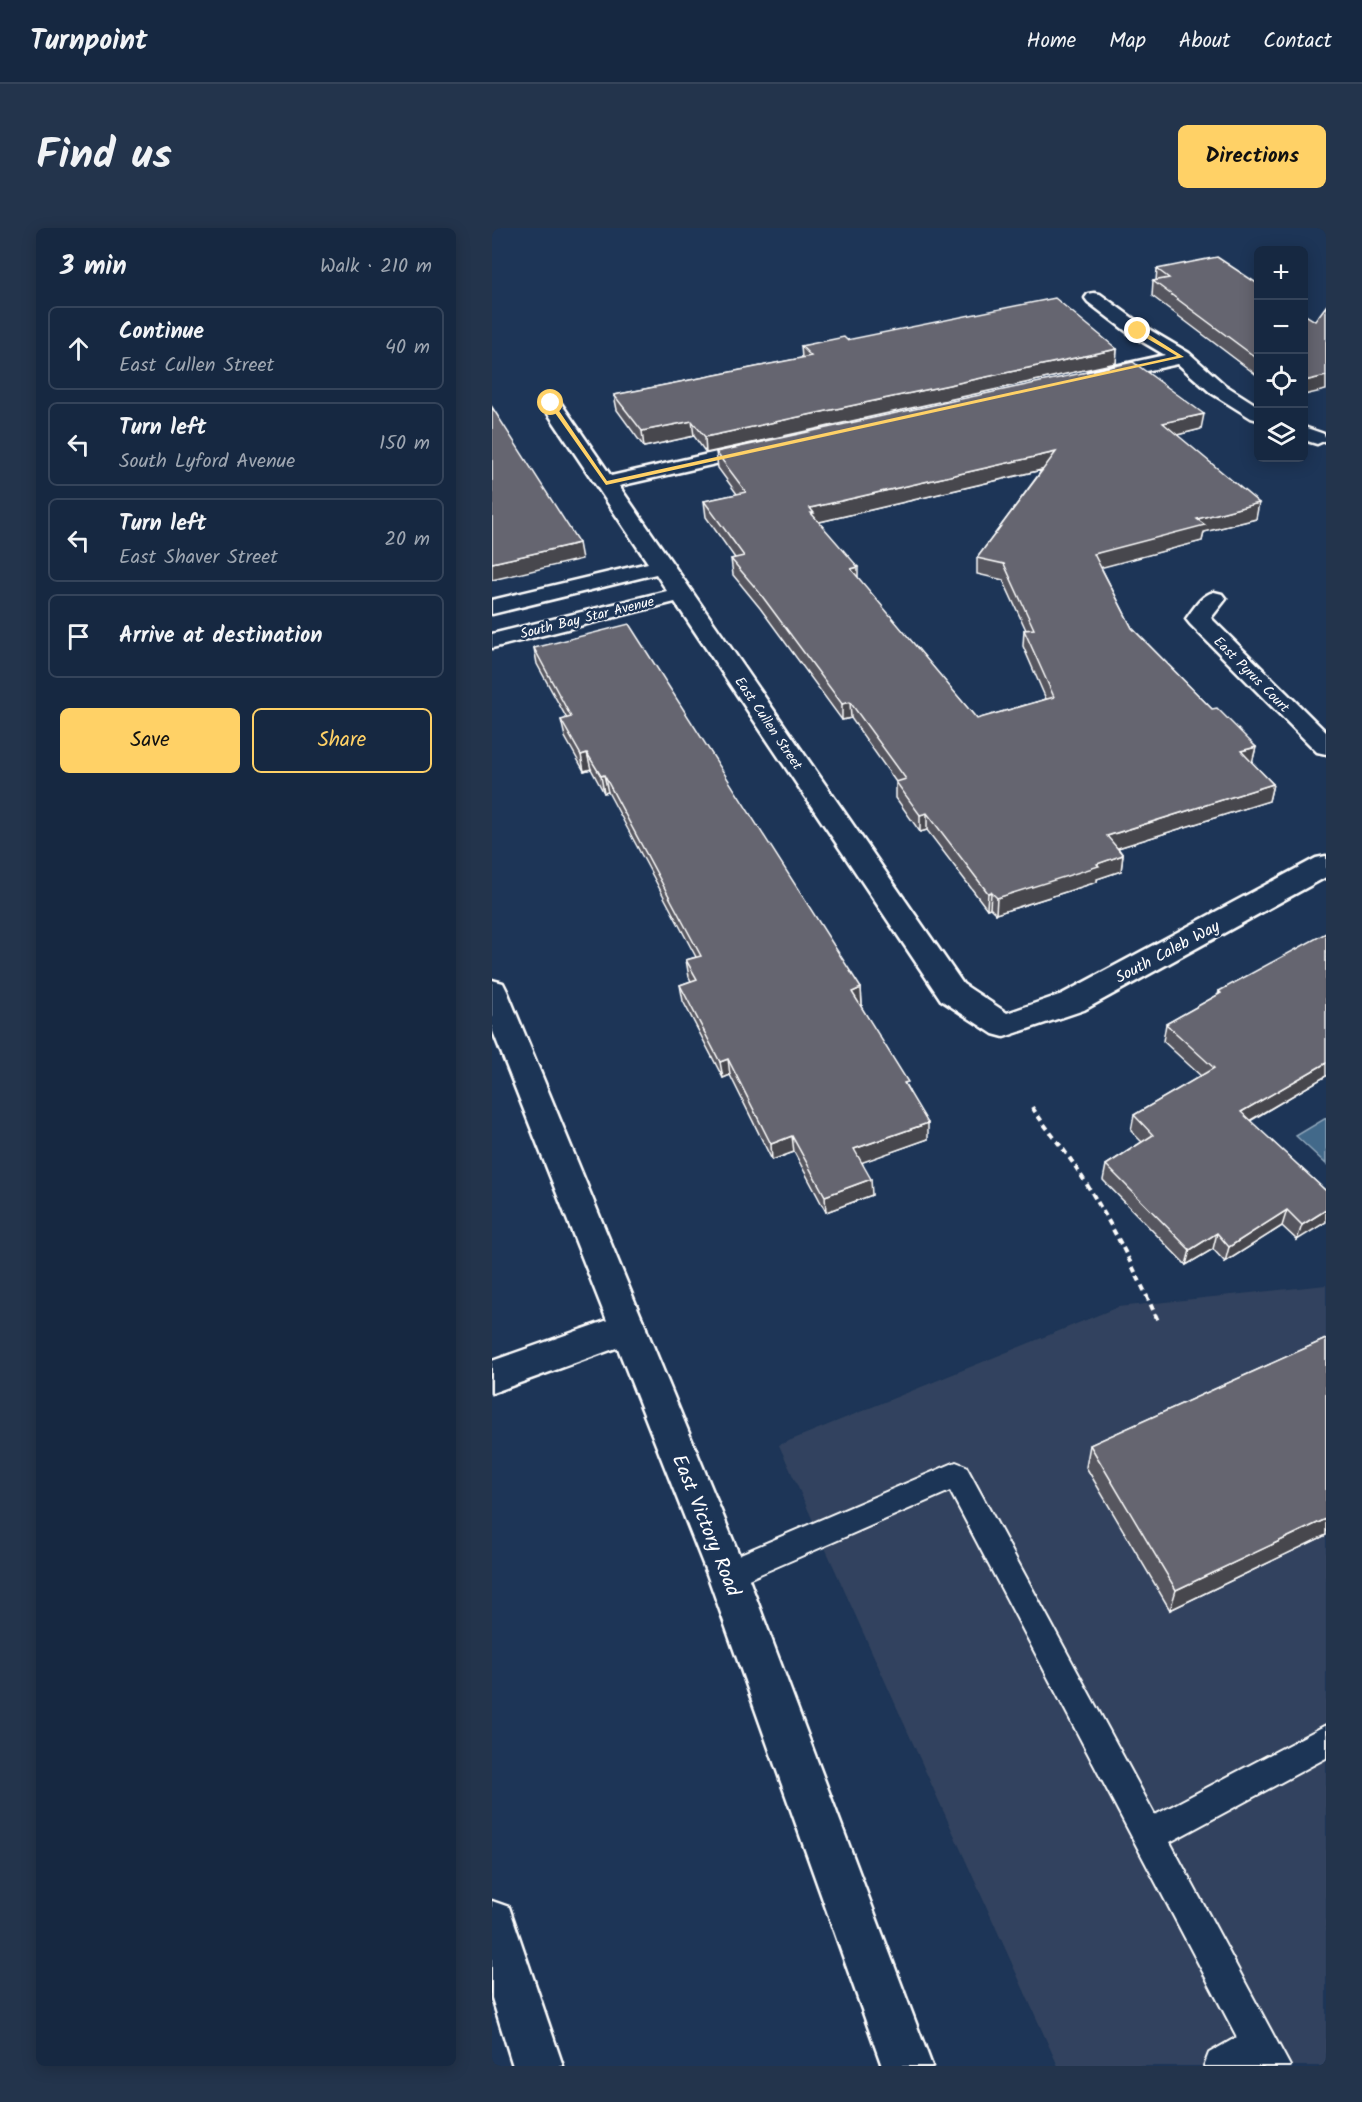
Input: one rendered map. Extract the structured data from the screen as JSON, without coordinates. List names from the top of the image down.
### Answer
{
  "streets": {
    "street": [
      "South Bay Star Avenue",
      "East Pyrus Court",
      "East Cullen Street",
      "South Caleb Way",
      "East Victory Road"
    ]
  },
  "crossings": [
    ["South Bay Star Avenue", "East Cullen Street"],
    ["East Cullen Street", "South Caleb Way"]
  ],
  "page": {
    "header": "Turnpoint",
    "nav": [
      "Home",
      "Map",
      "About",
      "Contact"
    ],
    "title": "Find us",
    "buttons": [
      "Directions",
      ["Save", "Share"]
    ],
    "heading": ["3 min", "Walk · 210 m"],
    "map_buttons": ["+", "−"],
    "list": [
      ["Continue", "East Cullen Street", "40 m"],
      ["Turn left", "South Lyford Avenue", "150 m"],
      ["Turn left", "East Shaver Street", "20 m"],
      "Arrive at destination"
    ]
  }
}
